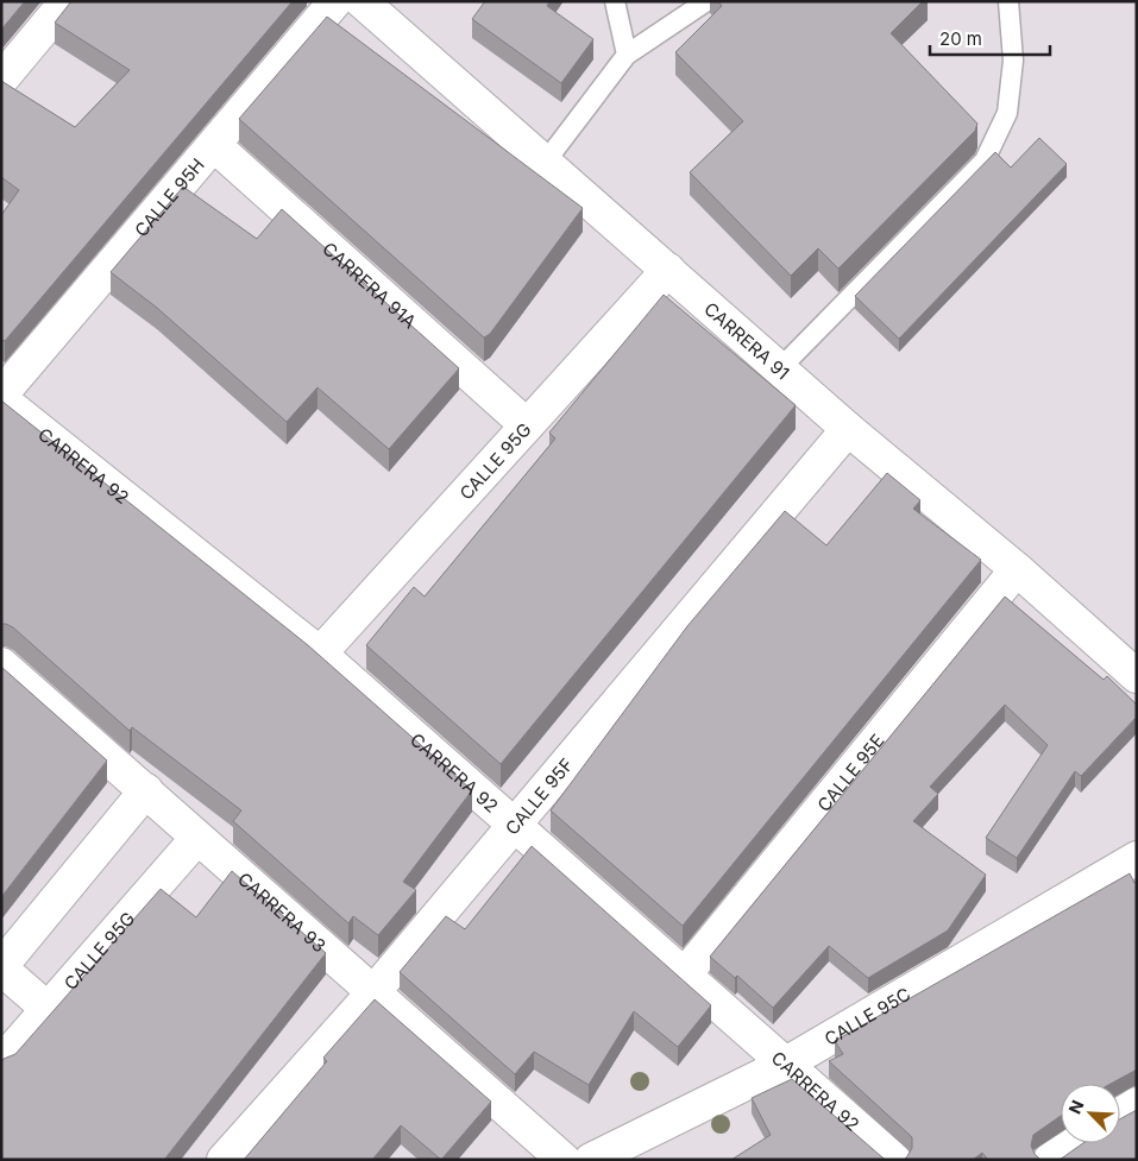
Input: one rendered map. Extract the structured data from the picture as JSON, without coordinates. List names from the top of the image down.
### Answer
{
  "streets": {
    "street": [
      "CALLE 95H",
      "CARRERA 91A",
      "CARRERA 91",
      "CALLE 95G",
      "CARRERA 92",
      "CALLE 95E",
      "CALLE 95F",
      "CARRERA 93",
      "CALLE 95C"
    ]
  },
  "crossings": [
    ["CALLE 95H", "CARRERA 91A"],
    ["CARRERA 91A", "CALLE 95G"],
    ["CARRERA 91", "CALLE 95G"],
    ["CARRERA 91", "CALLE 95E"],
    ["CARRERA 91", "CALLE 95F"],
    ["CALLE 95G", "CARRERA 92"],
    ["CALLE 95G", "CARRERA 93"],
    ["CARRERA 92", "CALLE 95E"],
    ["CARRERA 92", "CALLE 95F"],
    ["CARRERA 92", "CALLE 95C"],
    ["CALLE 95F", "CARRERA 93"]
  ],
  "scale_bar": "20 m",
  "north": "top left"
}
